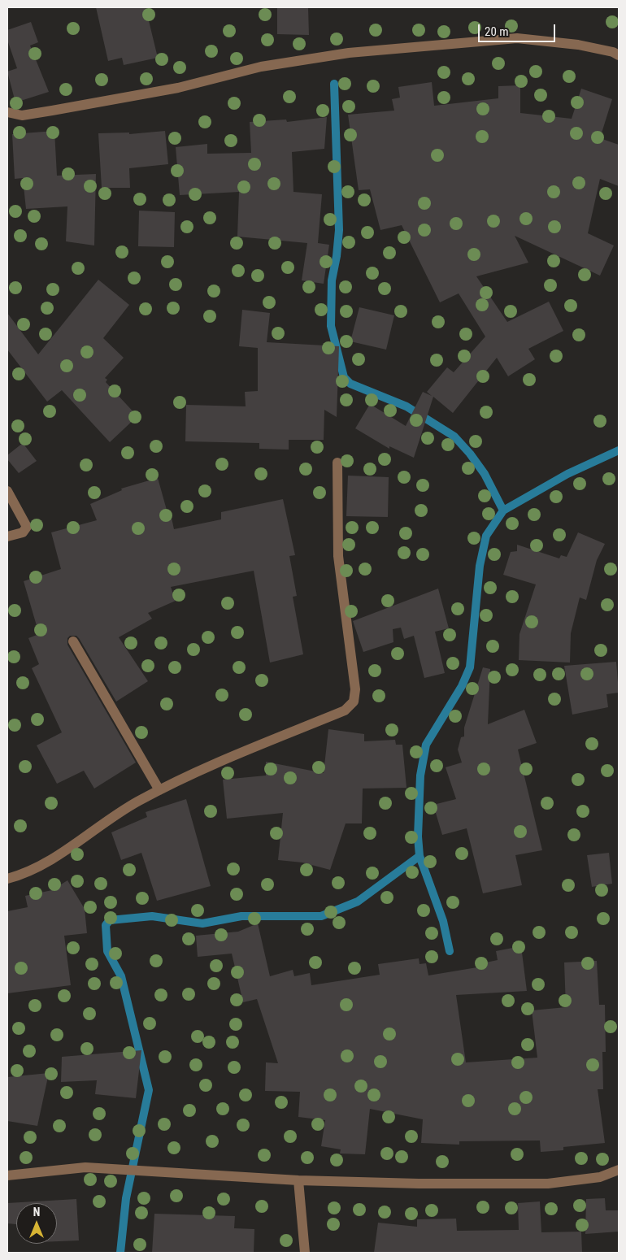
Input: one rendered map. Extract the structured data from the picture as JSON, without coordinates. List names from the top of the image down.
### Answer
{
  "scale_bar": "20 m",
  "north": "top"
}
